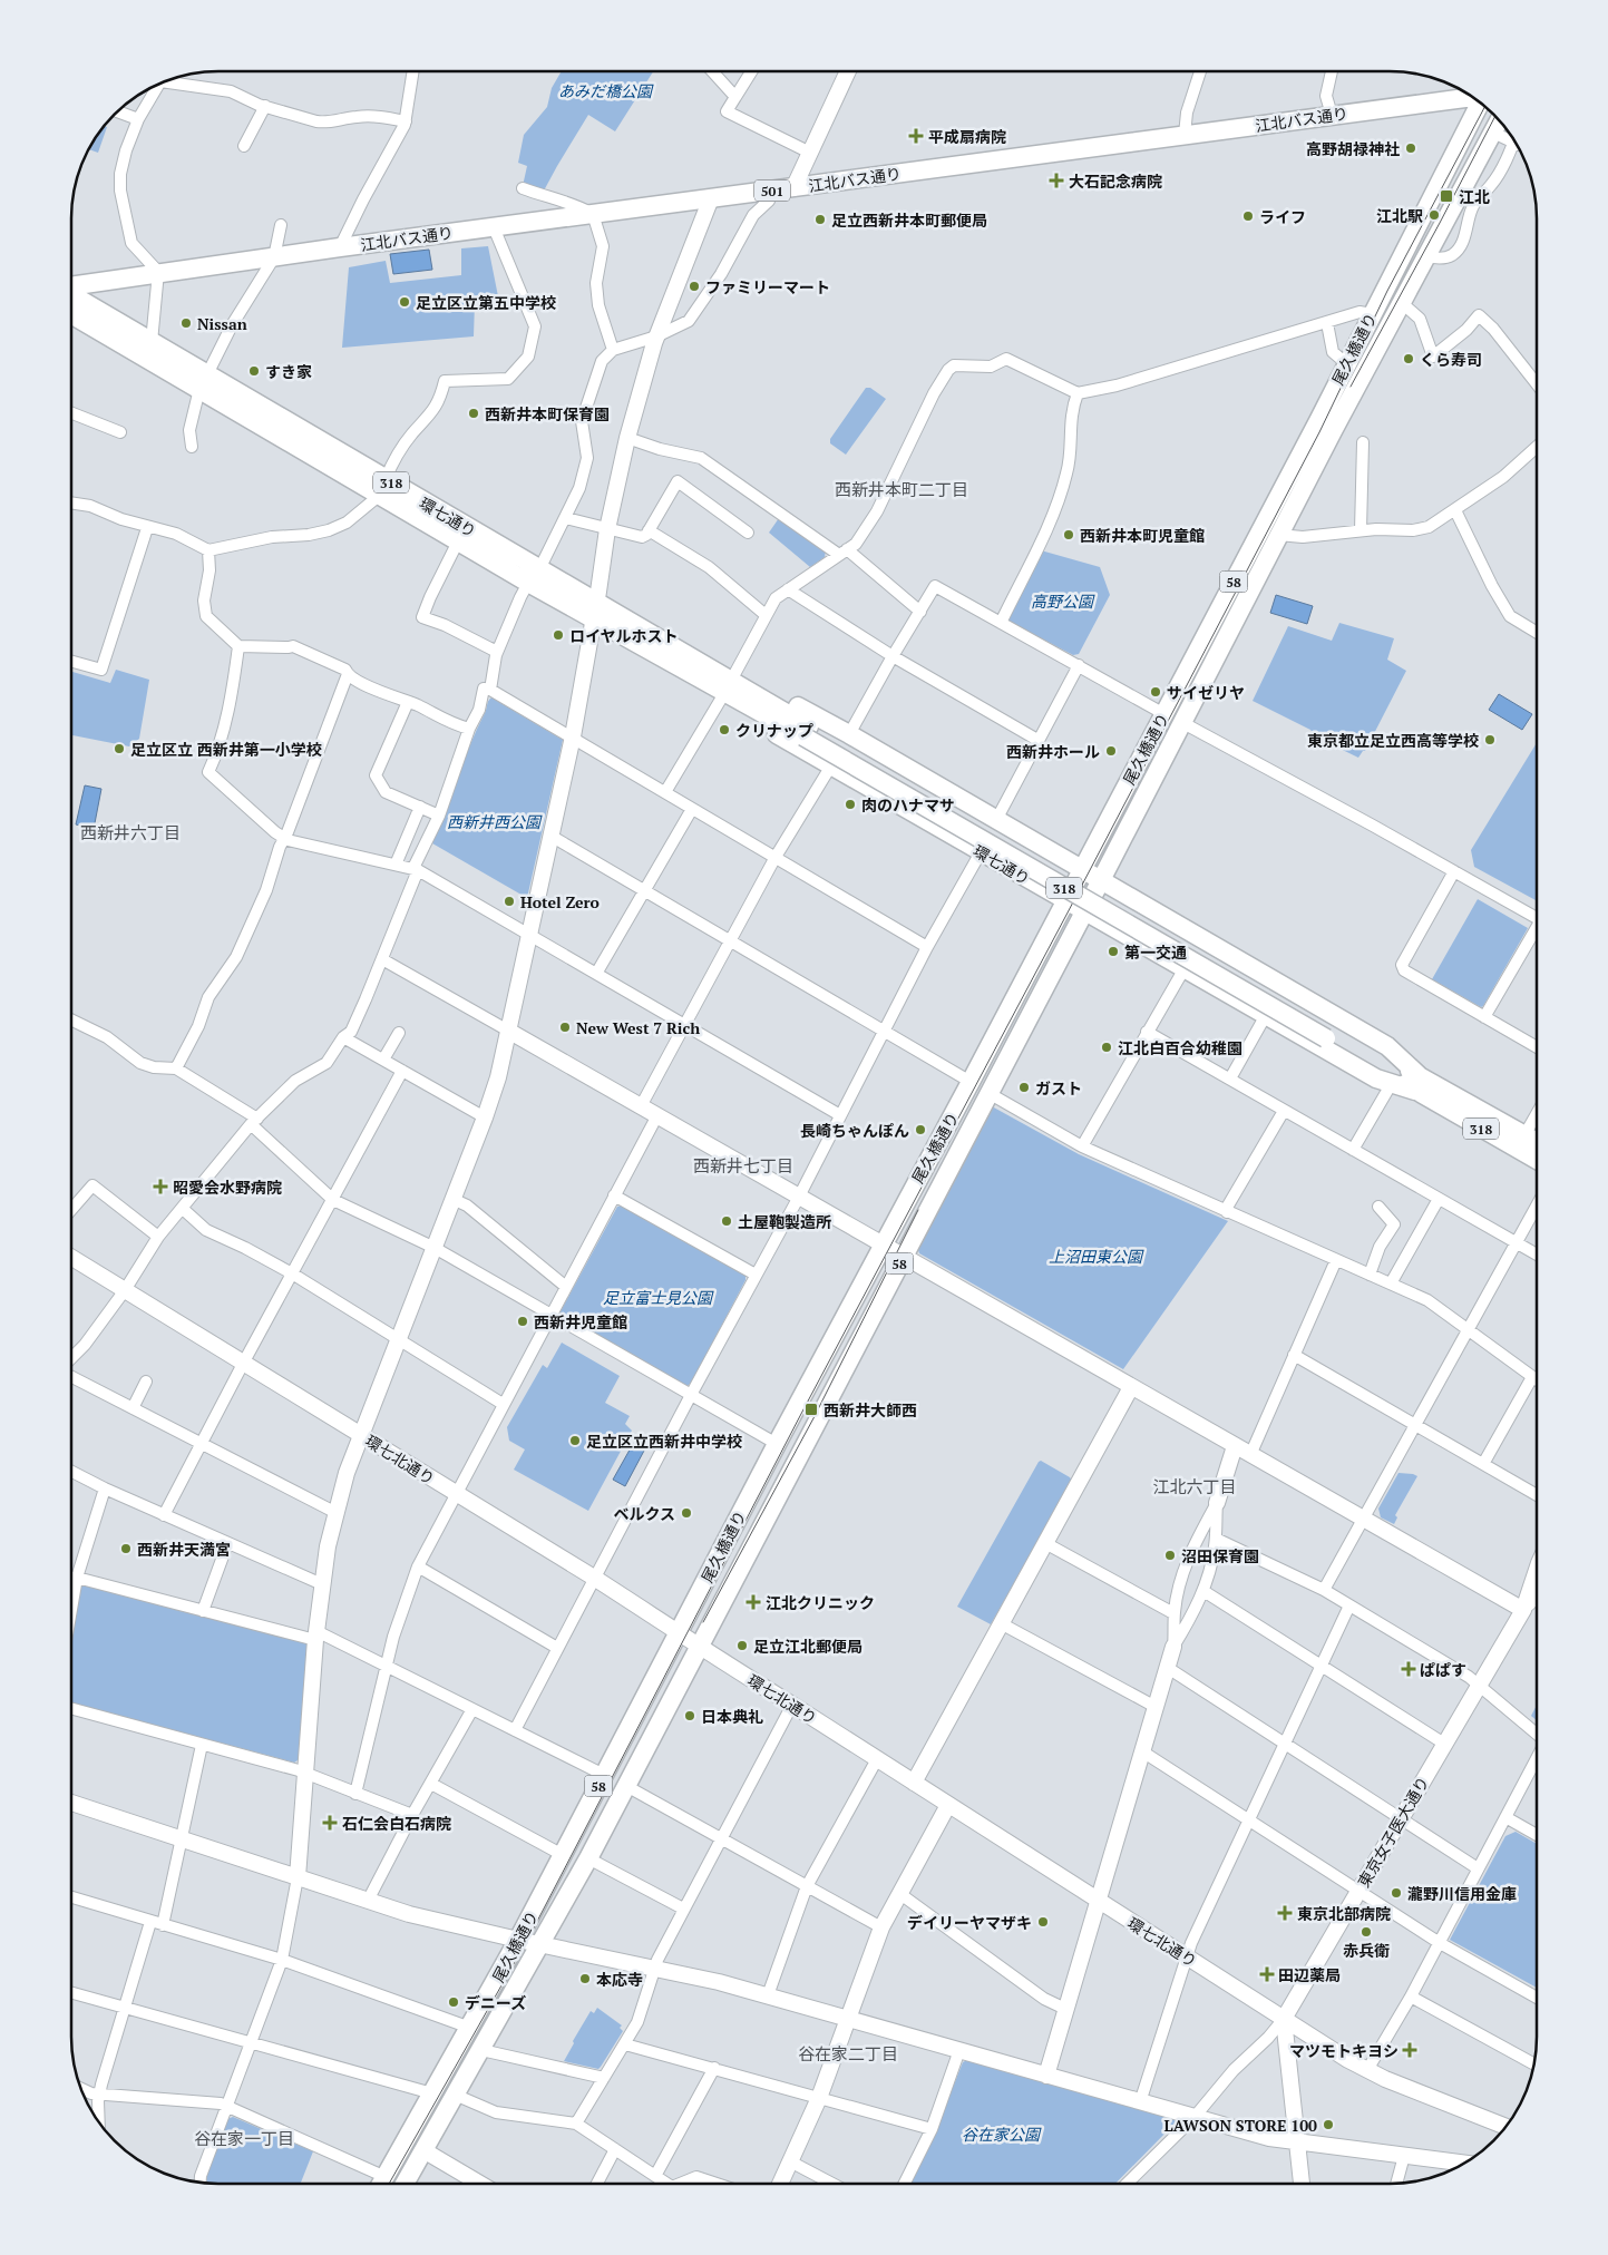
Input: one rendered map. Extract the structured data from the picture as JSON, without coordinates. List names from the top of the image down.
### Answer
{
  "streets": {
    "main road": [
      "江北バス通り",
      "501",
      "尾久橋通り",
      "318",
      "環七通り",
      "58"
    ],
    "street": ["環七北通り", "東京女子医大通り"]
  },
  "crossings": [
    ["尾久橋通り", "環七通り"],
    ["尾久橋通り", "環七北通り"],
    ["環七北通り", "東京女子医大通り"]
  ],
  "districts": [
    "西新井本町二丁目",
    "西新井六丁目",
    "西新井七丁目",
    "江北六丁目",
    "谷在家二丁目",
    "谷在家一丁目"
  ],
  "parks": [
    "あみだ橋公園",
    "高野公園",
    "西新井西公園",
    "上沼田東公園",
    "足立富士見公園",
    "谷在家公園"
  ],
  "places": {
    "health": [
      "平成扇病院",
      "大石記念病院",
      "昭愛会水野病院",
      "江北クリニック",
      "ぱぱす",
      "石仁会白石病院",
      "東京北部病院",
      "田辺薬局",
      "マツモトキヨシ"
    ],
    "other": [
      "高野胡禄神社",
      "江北駅",
      "ライフ",
      "足立西新井本町郵便局",
      "ファミリーマート",
      "足立区立第五中学校",
      "Nissan",
      "くら寿司",
      "すき家",
      "西新井本町保育園",
      "西新井本町児童館",
      "ロイヤルホスト",
      "サイゼリヤ",
      "クリナップ",
      "東京都立足立西高等学校",
      "足立区立 西新井第一小学校",
      "西新井ホール",
      "肉のハナマサ",
      "Hotel Zero",
      "第一交通",
      "New West 7 Rich",
      "江北白百合幼稚園",
      "ガスト",
      "長崎ちゃんぽん",
      "土屋鞄製造所",
      "西新井児童館",
      "足立区立西新井中学校",
      "ベルクス",
      "西新井天満宮",
      "沼田保育園",
      "足立江北郵便局",
      "日本典礼",
      "瀧野川信用金庫",
      "デイリーヤマザキ",
      "赤兵衛",
      "本応寺",
      "デニーズ",
      "LAWSON STORE 100"
    ],
    "transit": ["江北", "西新井大師西"]
  }
}
